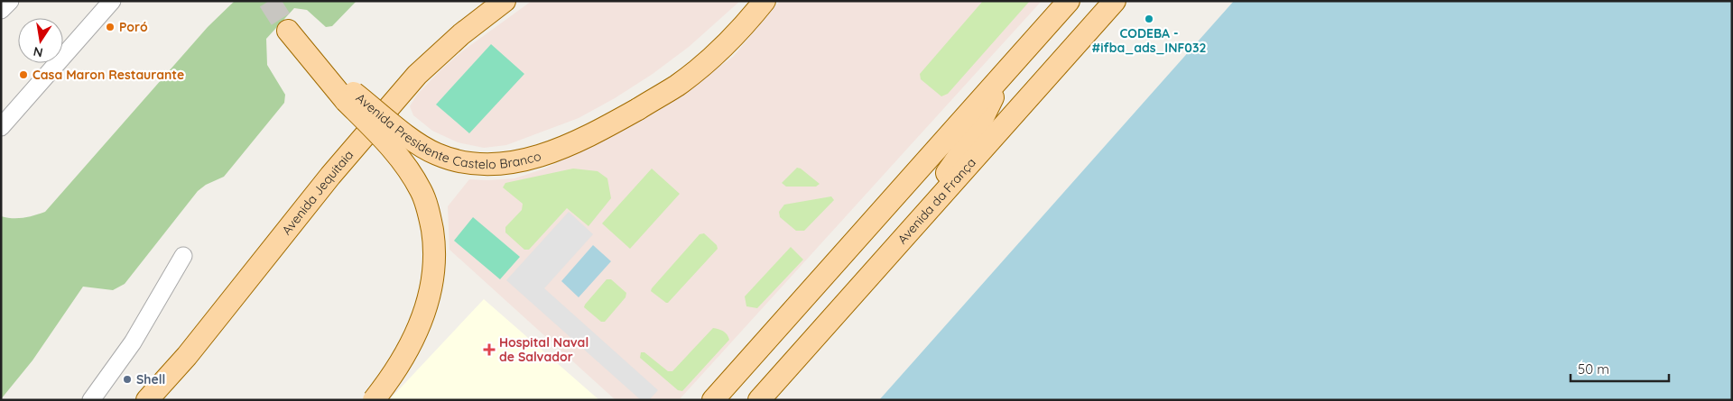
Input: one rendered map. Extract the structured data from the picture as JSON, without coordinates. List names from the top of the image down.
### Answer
{
  "streets": {
    "main road": ["Avenida Presidente Castelo Branco", "Avenida Jequitaia", "Avenida da França"]
  },
  "places": {
    "other": [
      "CODEBA - #ifba_ads_INF032",
      "Poró",
      "Casa Maron Restaurante",
      "Shell"
    ],
    "health": ["Hospital Naval de Salvador"]
  },
  "scale_bar": "50 m",
  "north": "bottom"
}
